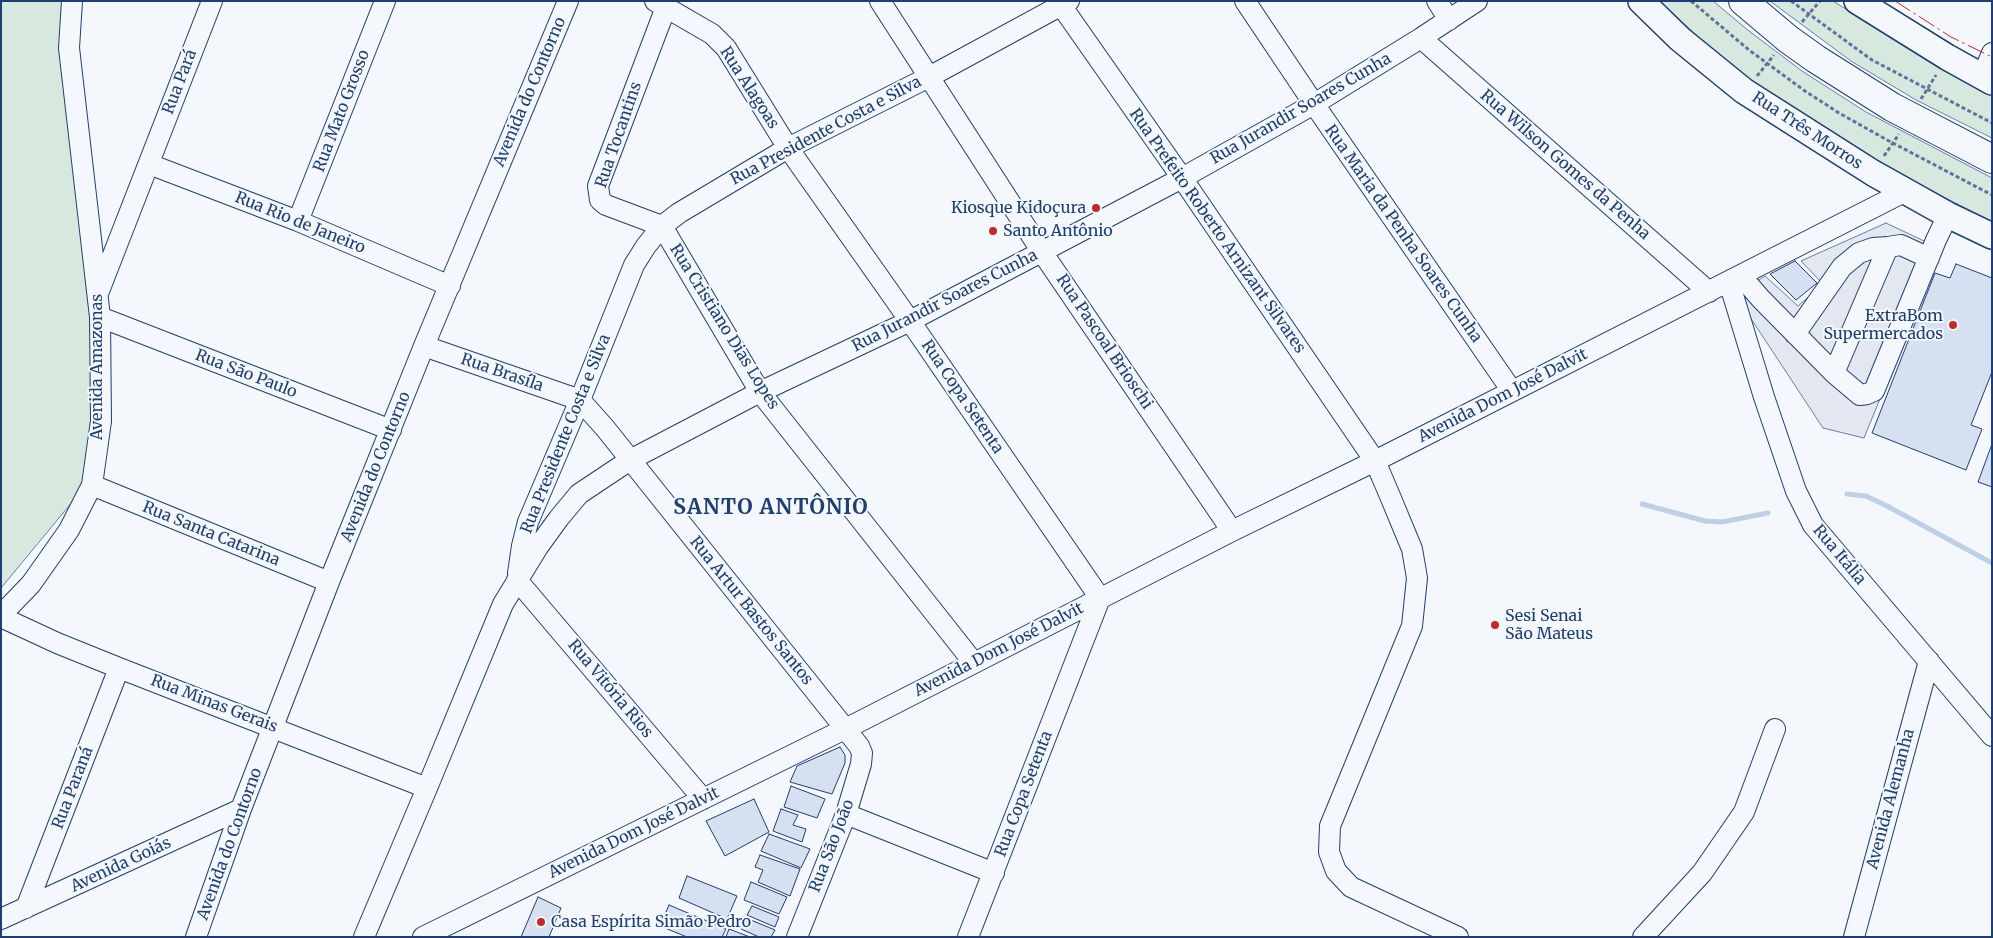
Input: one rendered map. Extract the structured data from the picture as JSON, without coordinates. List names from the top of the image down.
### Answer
{
  "streets": {
    "main road": ["Rua Três Morros"],
    "street": [
      "Rua Pará",
      "Rua Alagoas",
      "Avenida do Contorno",
      "Rua Jurandir Soares Cunha",
      "Rua Mato Grosso",
      "Rua Presidente Costa e Silva",
      "Rua Tocantins",
      "Rua Wilson Gomes da Penha",
      "Rua Rio de Janeiro",
      "Rua Prefeito Roberto Arnizant Silvares",
      "Rua Maria da Penha Soares Cunha",
      "Rua Cristiano Dias Lopes",
      "Rua Pascoal Brioschi",
      "Avenida Amazonas",
      "Rua Brasíla",
      "Rua São Paulo",
      "Avenida Dom José Dalvit",
      "Rua Copa Setenta",
      "Rua Santa Catarina",
      "Rua Itália",
      "Rua Artur Bastos Santos",
      "Rua Vitória Rios",
      "Rua Minas Gerais",
      "Rua Paraná",
      "Avenida Alemanha",
      "Rua São João",
      "Avenida Goiás"
    ]
  },
  "crossings": [
    ["Rua Pará", "Rua Rio de Janeiro"],
    ["Rua Pará", "Avenida Amazonas"],
    ["Rua Alagoas", "Rua Presidente Costa e Silva"],
    ["Rua Alagoas", "Rua Tocantins"],
    ["Rua Alagoas", "Rua Copa Setenta"],
    ["Avenida do Contorno", "Rua Rio de Janeiro"],
    ["Avenida do Contorno", "Rua Brasíla"],
    ["Avenida do Contorno", "Rua São Paulo"],
    ["Avenida do Contorno", "Rua Santa Catarina"],
    ["Avenida do Contorno", "Rua Minas Gerais"],
    ["Avenida do Contorno", "Avenida Goiás"],
    ["Rua Jurandir Soares Cunha", "Rua Presidente Costa e Silva"],
    ["Rua Jurandir Soares Cunha", "Rua Wilson Gomes da Penha"],
    ["Rua Jurandir Soares Cunha", "Rua Prefeito Roberto Arnizant Silvares"],
    ["Rua Jurandir Soares Cunha", "Rua Maria da Penha Soares Cunha"],
    ["Rua Jurandir Soares Cunha", "Rua Cristiano Dias Lopes"],
    ["Rua Jurandir Soares Cunha", "Rua Pascoal Brioschi"],
    ["Rua Jurandir Soares Cunha", "Rua Copa Setenta"],
    ["Rua Jurandir Soares Cunha", "Rua Artur Bastos Santos"],
    ["Rua Jurandir Soares Cunha", "Rua Vitória Rios"],
    ["Rua Jurandir Soares Cunha", "Rua Minas Gerais"],
    ["Rua Mato Grosso", "Rua Rio de Janeiro"],
    ["Rua Presidente Costa e Silva", "Rua Tocantins"],
    ["Rua Presidente Costa e Silva", "Rua Prefeito Roberto Arnizant Silvares"],
    ["Rua Presidente Costa e Silva", "Rua Cristiano Dias Lopes"],
    ["Rua Presidente Costa e Silva", "Rua Pascoal Brioschi"],
    ["Rua Presidente Costa e Silva", "Rua Brasíla"],
    ["Rua Presidente Costa e Silva", "Rua Copa Setenta"],
    ["Rua Presidente Costa e Silva", "Rua Artur Bastos Santos"],
    ["Rua Presidente Costa e Silva", "Rua Vitória Rios"],
    ["Rua Três Morros", "Avenida Dom José Dalvit"],
    ["Rua Tocantins", "Rua Cristiano Dias Lopes"],
    ["Rua Wilson Gomes da Penha", "Avenida Dom José Dalvit"],
    ["Rua Prefeito Roberto Arnizant Silvares", "Avenida Dom José Dalvit"],
    ["Rua Maria da Penha Soares Cunha", "Avenida Dom José Dalvit"],
    ["Rua Cristiano Dias Lopes", "Avenida Dom José Dalvit"],
    ["Rua Pascoal Brioschi", "Avenida Dom José Dalvit"],
    ["Avenida Amazonas", "Rua São Paulo"],
    ["Avenida Amazonas", "Rua Santa Catarina"],
    ["Avenida Amazonas", "Rua Minas Gerais"],
    ["Rua Brasíla", "Rua Artur Bastos Santos"],
    ["Avenida Dom José Dalvit", "Rua Copa Setenta"],
    ["Avenida Dom José Dalvit", "Rua Itália"],
    ["Avenida Dom José Dalvit", "Rua Artur Bastos Santos"],
    ["Avenida Dom José Dalvit", "Rua Vitória Rios"],
    ["Avenida Dom José Dalvit", "Rua São João"],
    ["Rua Itália", "Avenida Alemanha"],
    ["Rua Artur Bastos Santos", "Rua São João"],
    ["Rua Minas Gerais", "Rua Paraná"],
    ["Rua Paraná", "Avenida Goiás"]
  ],
  "districts": ["SANTO ANTÔNIO"],
  "places": [
    "Kiosque Kidoçura",
    "Santo Antônio",
    "ExtraBom Supermercados",
    "Sesi Senai São Mateus",
    "Casa Espírita Simão Pedro"
  ]
}
